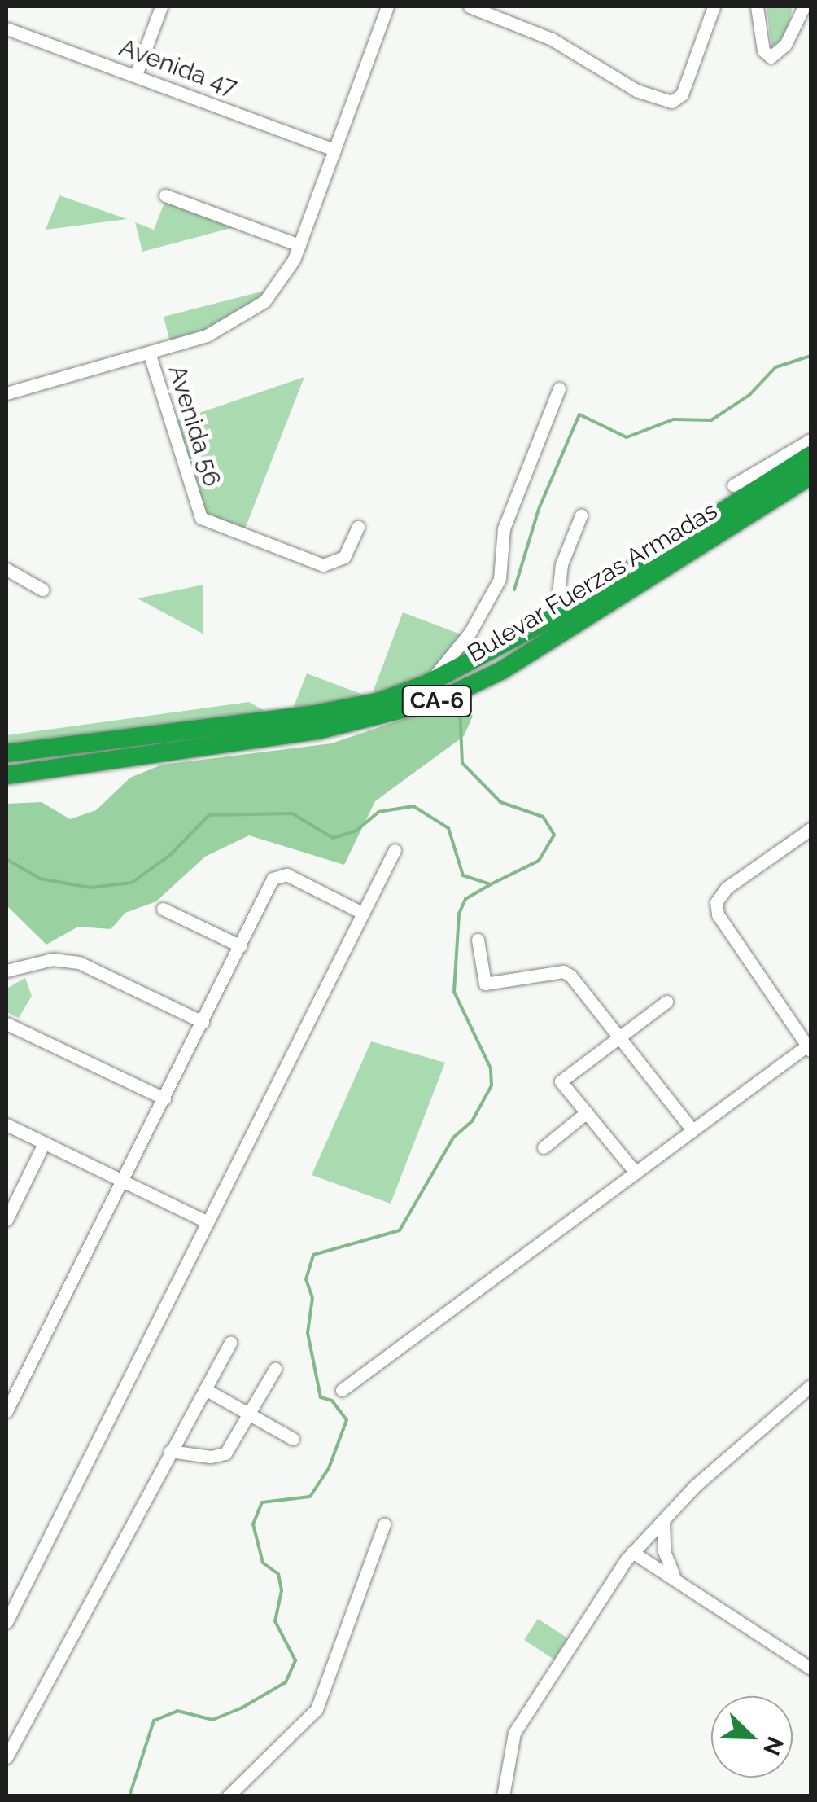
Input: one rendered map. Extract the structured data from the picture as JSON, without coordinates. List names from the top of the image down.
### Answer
{
  "streets": {
    "highway": ["Bulevar Fuerzas Armadas", "CA-6"],
    "street": ["Avenida 47", "Avenida 56"]
  },
  "north": "bottom right"
}
